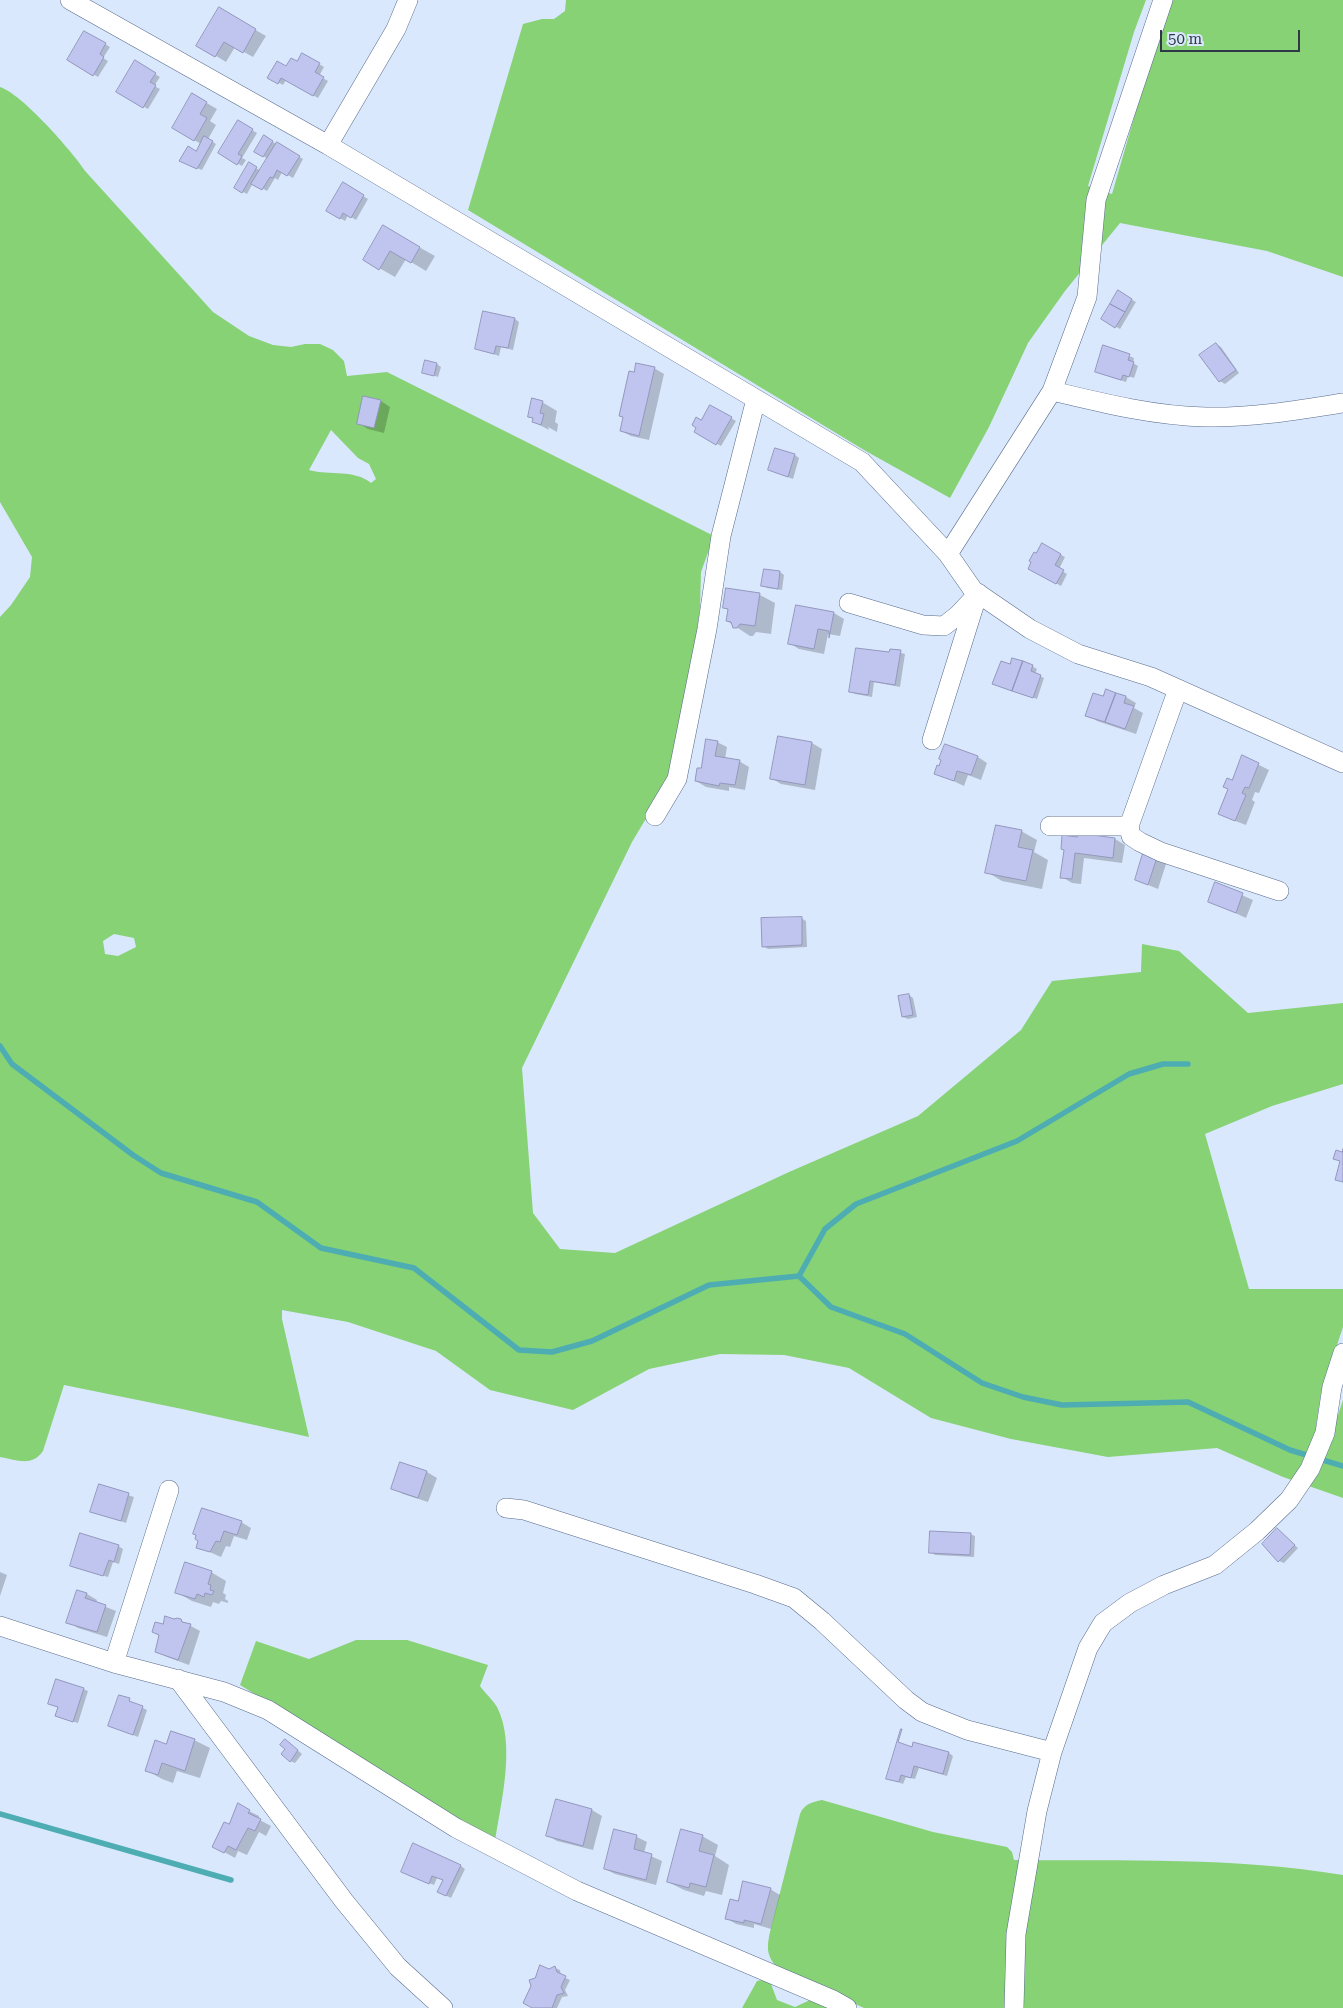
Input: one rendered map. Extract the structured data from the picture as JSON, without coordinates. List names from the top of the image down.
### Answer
{
  "scale_bar": "50 m"
}
